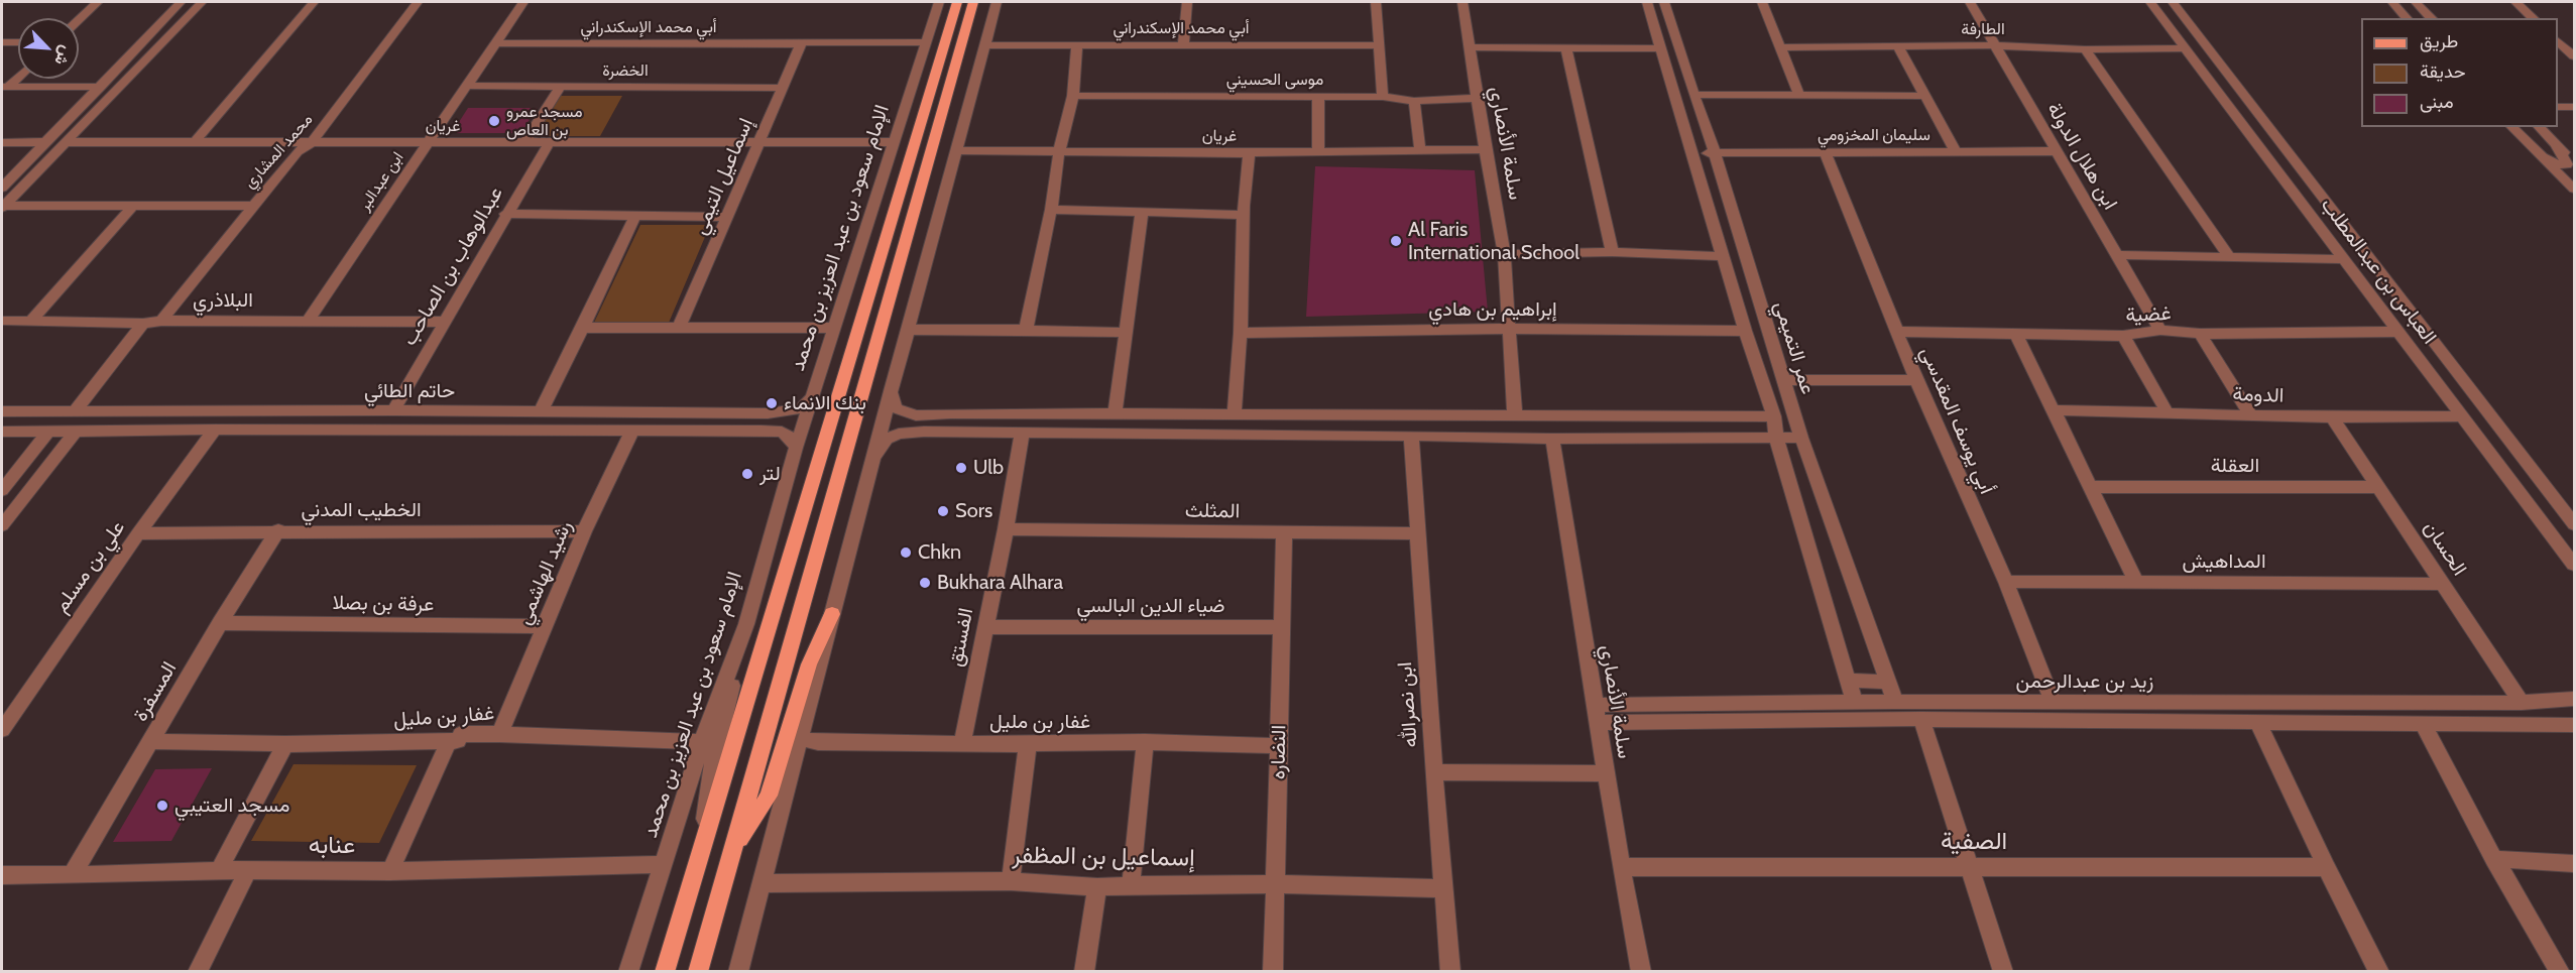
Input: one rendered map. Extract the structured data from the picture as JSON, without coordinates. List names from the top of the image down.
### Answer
{
  "streets": {
    "main road": ["الإمام سعود بن عبد العزيز بن محمد"],
    "street": [
      "أبي محمد الإسكندراني",
      "الطارفة",
      "الخضرة",
      "موسى الحسيني",
      "غريان",
      "سليمان المخزومي",
      "سلمة الأنصاري",
      "محمد المشاري",
      "ابن هلال الدولة",
      "إسماعيل التيمي",
      "ابن عبدالبر",
      "عبدالوهاب بن الصاحب",
      "العباس بن عبدالمطلب",
      "البلاذري",
      "إبراهيم بن هادي",
      "غضية",
      "عمر التميمي",
      "حاتم الطائي",
      "الدومة",
      "أبي يوسف المقدسي",
      "العقلة",
      "الخطيب المدني",
      "المثلث",
      "الحسان",
      "المداهيش",
      "علي بن مسلم",
      "رشيد الهاشمي",
      "عرفة بن بصلا",
      "ضياء الدين البالسي",
      "الفستق",
      "زيد بن عبدالرحمن",
      "المسفرة",
      "ابن نصرالله",
      "غفار بن مليل",
      "النضاره",
      "الصفية",
      "عنابه",
      "إسماعيل بن المظفر"
    ]
  },
  "crossings": [
    ["أبي محمد الإسكندراني", "إسماعيل التيمي"],
    ["أبي محمد الإسكندراني", "ابن عبدالبر"],
    ["أبي محمد الإسكندراني", "الإمام سعود بن عبد العزيز بن محمد"],
    ["الطارفة", "ابن هلال الدولة"],
    ["الطارفة", "العباس بن عبدالمطلب"],
    ["الخضرة", "إسماعيل التيمي"],
    ["الخضرة", "ابن عبدالبر"],
    ["موسى الحسيني", "سلمة الأنصاري"],
    ["غريان", "سلمة الأنصاري"],
    ["غريان", "محمد المشاري"],
    ["غريان", "إسماعيل التيمي"],
    ["غريان", "ابن عبدالبر"],
    ["غريان", "الإمام سعود بن عبد العزيز بن محمد"],
    ["غريان", "عبدالوهاب بن الصاحب"],
    ["سليمان المخزومي", "ابن هلال الدولة"],
    ["سليمان المخزومي", "عمر التميمي"],
    ["سليمان المخزومي", "أبي يوسف المقدسي"],
    ["سلمة الأنصاري", "إبراهيم بن هادي"],
    ["سلمة الأنصاري", "زيد بن عبدالرحمن"],
    ["سلمة الأنصاري", "الصفية"],
    ["محمد المشاري", "البلاذري"],
    ["ابن هلال الدولة", "غضية"],
    ["ابن عبدالبر", "البلاذري"],
    ["الإمام سعود بن عبد العزيز بن محمد", "حاتم الطائي"],
    ["الإمام سعود بن عبد العزيز بن محمد", "غفار بن مليل"],
    ["الإمام سعود بن عبد العزيز بن محمد", "عنابه"],
    ["عبدالوهاب بن الصاحب", "البلاذري"],
    ["عبدالوهاب بن الصاحب", "حاتم الطائي"],
    ["العباس بن عبدالمطلب", "غضية"],
    ["العباس بن عبدالمطلب", "الدومة"],
    ["غضية", "أبي يوسف المقدسي"],
    ["عمر التميمي", "زيد بن عبدالرحمن"],
    ["حاتم الطائي", "علي بن مسلم"],
    ["حاتم الطائي", "رشيد الهاشمي"],
    ["الدومة", "الحسان"],
    ["أبي يوسف المقدسي", "المداهيش"],
    ["أبي يوسف المقدسي", "زيد بن عبدالرحمن"],
    ["العقلة", "الحسان"],
    ["الخطيب المدني", "علي بن مسلم"],
    ["الخطيب المدني", "رشيد الهاشمي"],
    ["الخطيب المدني", "المسفرة"],
    ["المثلث", "الفستق"],
    ["المثلث", "ابن نصرالله"],
    ["المثلث", "النضاره"],
    ["الحسان", "المداهيش"],
    ["الحسان", "زيد بن عبدالرحمن"],
    ["رشيد الهاشمي", "عرفة بن بصلا"],
    ["رشيد الهاشمي", "غفار بن مليل"],
    ["عرفة بن بصلا", "المسفرة"],
    ["ضياء الدين البالسي", "الفستق"],
    ["ضياء الدين البالسي", "النضاره"],
    ["الفستق", "غفار بن مليل"],
    ["المسفرة", "غفار بن مليل"],
    ["المسفرة", "عنابه"],
    ["ابن نصرالله", "إسماعيل بن المظفر"],
    ["غفار بن مليل", "النضاره"],
    ["النضاره", "إسماعيل بن المظفر"]
  ],
  "places": [
    "مسجد عمرو بن العاص",
    "Al Faris International School",
    "بنك الانماء",
    "Ulb",
    "لتر",
    "Sors",
    "Chkn",
    "Bukhara Alhara",
    "مسجد العتيبي"
  ],
  "legend": ["طريق", "حديقة", "مبنى"],
  "north": "bottom right"
}
